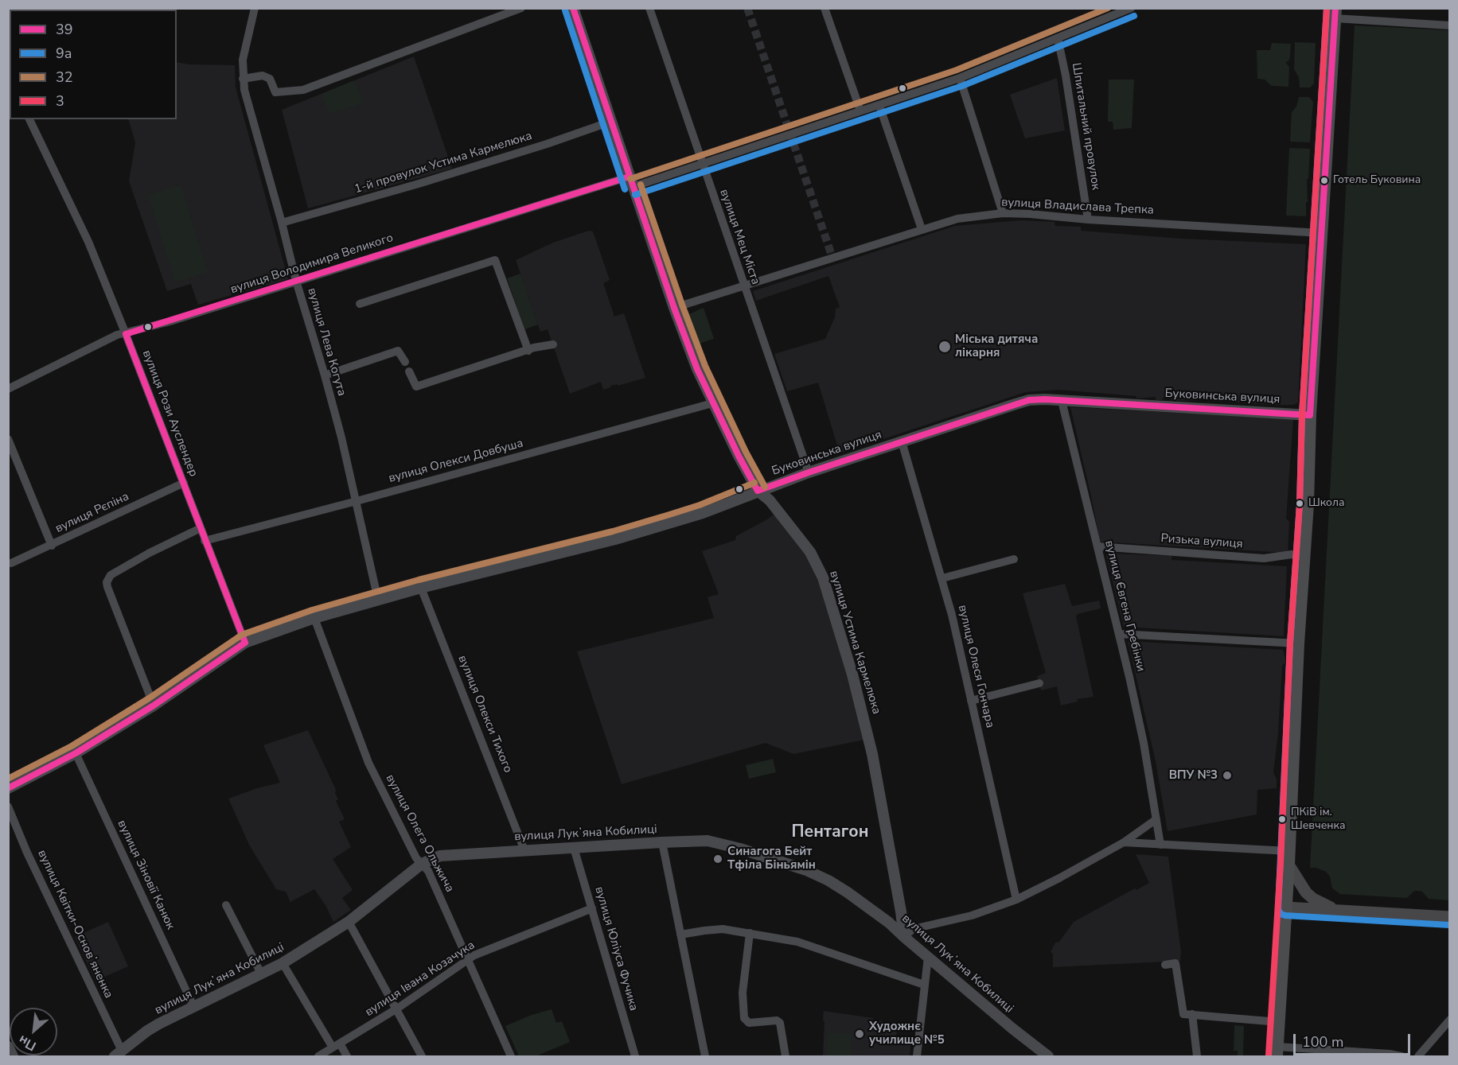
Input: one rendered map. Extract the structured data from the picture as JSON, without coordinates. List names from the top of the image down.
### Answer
{
  "streets": {
    "street": [
      "Шпитальний провулок",
      "1-й провулок Устима Кармелюка",
      "вулиця Владислава Трепка",
      "вулиця Мец Міста",
      "вулиця Володимира Великого",
      "вулиця Лева Когута",
      "Буковинська вулиця",
      "вулиця Рози Ауслендер",
      "вулиця Олекси Довбуша",
      "вулиця Рєпіна",
      "Ризька вулиця",
      "вулиця Євгена Гребінки",
      "вулиця Устима Кармелюка",
      "вулиця Олеся Гончара",
      "вулиця Олекси Тихого",
      "вулиця Олега Ольжича",
      "вулиця Лукʼяна Кобилиці",
      "вулиця Зіновії Канюк",
      "вулиця Квітки-Основʼяненка",
      "вулиця Юліуса Фучика",
      "вулиця Івана Козачука"
    ]
  },
  "crossings": [
    ["Шпитальний провулок", "вулиця Владислава Трепка"],
    ["Шпитальний провулок", "вулиця Володимира Великого"],
    ["1-й провулок Устима Кармелюка", "вулиця Лева Когута"],
    ["1-й провулок Устима Кармелюка", "вулиця Устима Кармелюка"],
    ["вулиця Владислава Трепка", "вулиця Мец Міста"],
    ["вулиця Владислава Трепка", "вулиця Устима Кармелюка"],
    ["вулиця Мец Міста", "вулиця Володимира Великого"],
    ["вулиця Мец Міста", "Буковинська вулиця"],
    ["вулиця Володимира Великого", "вулиця Лева Когута"],
    ["вулиця Володимира Великого", "вулиця Рози Ауслендер"],
    ["вулиця Володимира Великого", "вулиця Устима Кармелюка"],
    ["вулиця Лева Когута", "Буковинська вулиця"],
    ["вулиця Лева Когута", "вулиця Олекси Довбуша"],
    ["Буковинська вулиця", "вулиця Рози Ауслендер"],
    ["Буковинська вулиця", "вулиця Євгена Гребінки"],
    ["Буковинська вулиця", "вулиця Устима Кармелюка"],
    ["Буковинська вулиця", "вулиця Олеся Гончара"],
    ["Буковинська вулиця", "вулиця Олекси Тихого"],
    ["Буковинська вулиця", "вулиця Олега Ольжича"],
    ["Буковинська вулиця", "вулиця Зіновії Канюк"],
    ["вулиця Рози Ауслендер", "вулиця Олекси Довбуша"],
    ["вулиця Рози Ауслендер", "вулиця Рєпіна"],
    ["вулиця Олекси Довбуша", "вулиця Устима Кармелюка"],
    ["Ризька вулиця", "вулиця Євгена Гребінки"],
    ["вулиця Устима Кармелюка", "вулиця Лукʼяна Кобилиці"],
    ["вулиця Олекси Тихого", "вулиця Лукʼяна Кобилиці"],
    ["вулиця Олега Ольжича", "вулиця Лукʼяна Кобилиці"],
    ["вулиця Олега Ольжича", "вулиця Івана Козачука"],
    ["вулиця Лукʼяна Кобилиці", "вулиця Зіновії Канюк"],
    ["вулиця Лукʼяна Кобилиці", "вулиця Квітки-Основʼяненка"],
    ["вулиця Лукʼяна Кобилиці", "вулиця Юліуса Фучика"],
    ["вулиця Юліуса Фучика", "вулиця Івана Козачука"]
  ],
  "districts": ["Пентагон"],
  "places": [
    "Готель Буковина",
    "Міська дитяча лікарня",
    "Школа",
    "ВПУ №3",
    "ПКіВ ім. Шевченка",
    "Синагога Бейт Тфіла Біньямін",
    "Художнє училище №5"
  ],
  "lines": [
    "transit line 39",
    "transit line 9а",
    "transit line 32",
    "transit line 3"
  ],
  "legend": [
    "39",
    "9а",
    "32",
    "3"
  ],
  "scale_bar": "100 m",
  "north": "bottom left"
}
